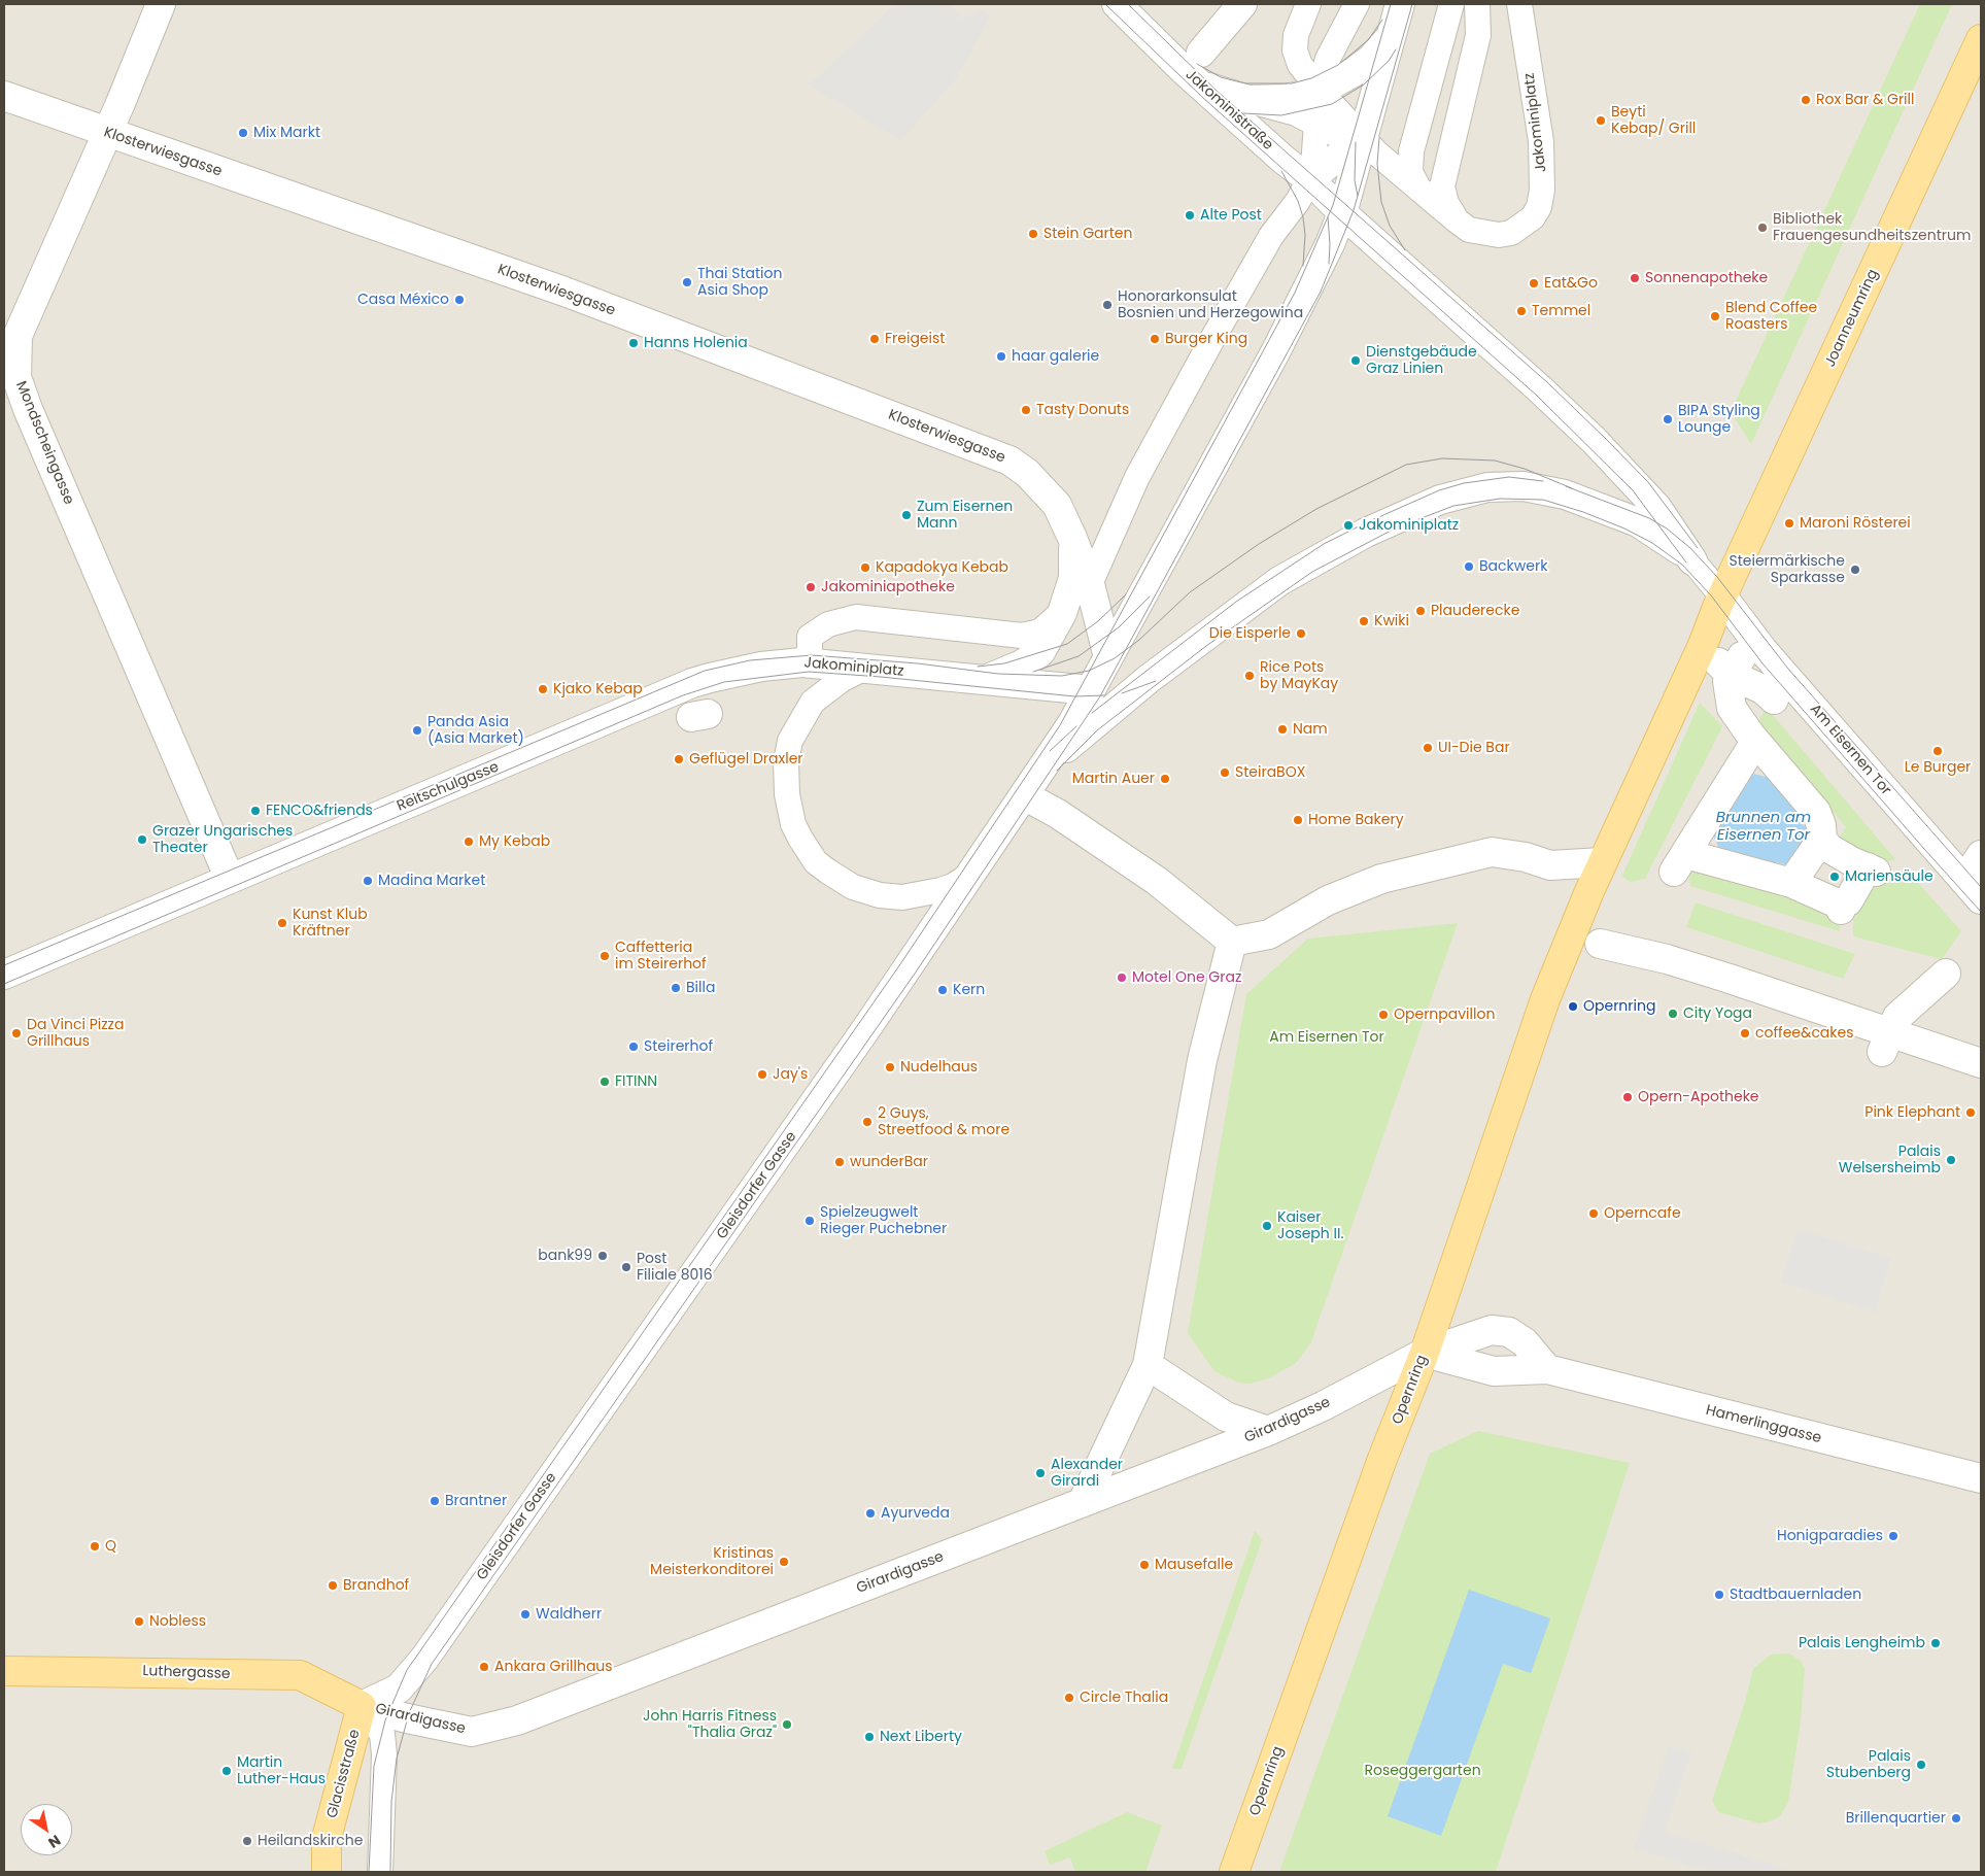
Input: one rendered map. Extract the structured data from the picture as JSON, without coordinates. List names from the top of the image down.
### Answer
{
  "streets": {
    "main road": [
      "Joanneumring",
      "Opernring",
      "Luthergasse",
      "Glacisstraße"
    ],
    "street": [
      "Jakoministraße",
      "Jakominiplatz",
      "Klosterwiesgasse",
      "Mondscheingasse",
      "Am Eisernen Tor",
      "Reitschulgasse",
      "Gleisdorfer Gasse",
      "Girardigasse",
      "Hamerlinggasse"
    ]
  },
  "crossings": [
    ["Jakoministraße", "Jakominiplatz"],
    ["Jakominiplatz", "Klosterwiesgasse"],
    ["Jakominiplatz", "Reitschulgasse"],
    ["Jakominiplatz", "Gleisdorfer Gasse"],
    ["Klosterwiesgasse", "Mondscheingasse"],
    ["Joanneumring", "Am Eisernen Tor"],
    ["Joanneumring", "Opernring"],
    ["Mondscheingasse", "Reitschulgasse"],
    ["Am Eisernen Tor", "Opernring"],
    ["Gleisdorfer Gasse", "Girardigasse"],
    ["Gleisdorfer Gasse", "Luthergasse"],
    ["Gleisdorfer Gasse", "Glacisstraße"],
    ["Opernring", "Girardigasse"],
    ["Opernring", "Hamerlinggasse"],
    ["Girardigasse", "Hamerlinggasse"],
    ["Girardigasse", "Luthergasse"],
    ["Girardigasse", "Glacisstraße"],
    ["Luthergasse", "Glacisstraße"]
  ],
  "water": ["Brunnen am Eisernen Tor"],
  "parks": ["Am Eisernen Tor", "Roseggergarten"],
  "places": [
    "Rox Bar & Grill",
    "Beyti Kebap/ Grill",
    "Mix Markt",
    "Alte Post",
    "Bibliothek Frauengesundheitszentrum",
    "Stein Garten",
    "Sonnenapotheke",
    "Thai Station Asia Shop",
    "Eat&Go",
    "Casa México",
    "Honorarkonsulat Bosnien und Herzegowina",
    "Temmel",
    "Blend Coffee Roasters",
    "Freigeist",
    "Burger King",
    "Hanns Holenia",
    "haar galerie",
    "Dienstgebäude Graz Linien",
    "Tasty Donuts",
    "BIPA Styling Lounge",
    "Zum Eisernen Mann",
    "Maroni Rösterei",
    "Jakominiplatz",
    "Backwerk",
    "Kapadokya Kebab",
    "Steiermärkische Sparkasse",
    "Jakominiapotheke",
    "Plauderecke",
    "Kwiki",
    "Die Eisperle",
    "Rice Pots by MayKay",
    "Kjako Kebap",
    "Nam",
    "Panda Asia (Asia Market)",
    "UI-Die Bar",
    "Le Burger",
    "Geflügel Draxler",
    "SteiraBOX",
    "Martin Auer",
    "FENCO&friends",
    "Home Bakery",
    "Grazer Ungarisches Theater",
    "My Kebab",
    "Mariensäule",
    "Madina Market",
    "Kunst Klub Kräftner",
    "Caffetteria im Steirerhof",
    "Motel One Graz",
    "Billa",
    "Kern",
    "Opernring",
    "City Yoga",
    "Opernpavillon",
    "Da Vinci Pizza Grillhaus",
    "coffee&cakes",
    "Steirerhof",
    "Nudelhaus",
    "Jay's",
    "FITINN",
    "Opern-Apotheke",
    "Pink Elephant",
    "2 Guys, Streetfood & more",
    "Palais Welsersheimb",
    "wunderBar",
    "Operncafe",
    "Spielzeugwelt Rieger Puchebner",
    "Kaiser Joseph II.",
    "bank99",
    "Post Filiale 8016",
    "Alexander Girardi",
    "Brantner",
    "Ayurveda",
    "Honigparadies",
    "Q",
    "Kristinas Meisterkonditorei",
    "Mausefalle",
    "Brandhof",
    "Stadtbauernladen",
    "Waldherr",
    "Nobless",
    "Palais Lengheimb",
    "Ankara Grillhaus",
    "Circle Thalia",
    "John Harris Fitness \"Thalia Graz\"",
    "Next Liberty",
    "Palais Stubenberg",
    "Martin Luther-Haus",
    "Brillenquartier",
    "Heilandskirche"
  ],
  "north": "bottom right"
}
